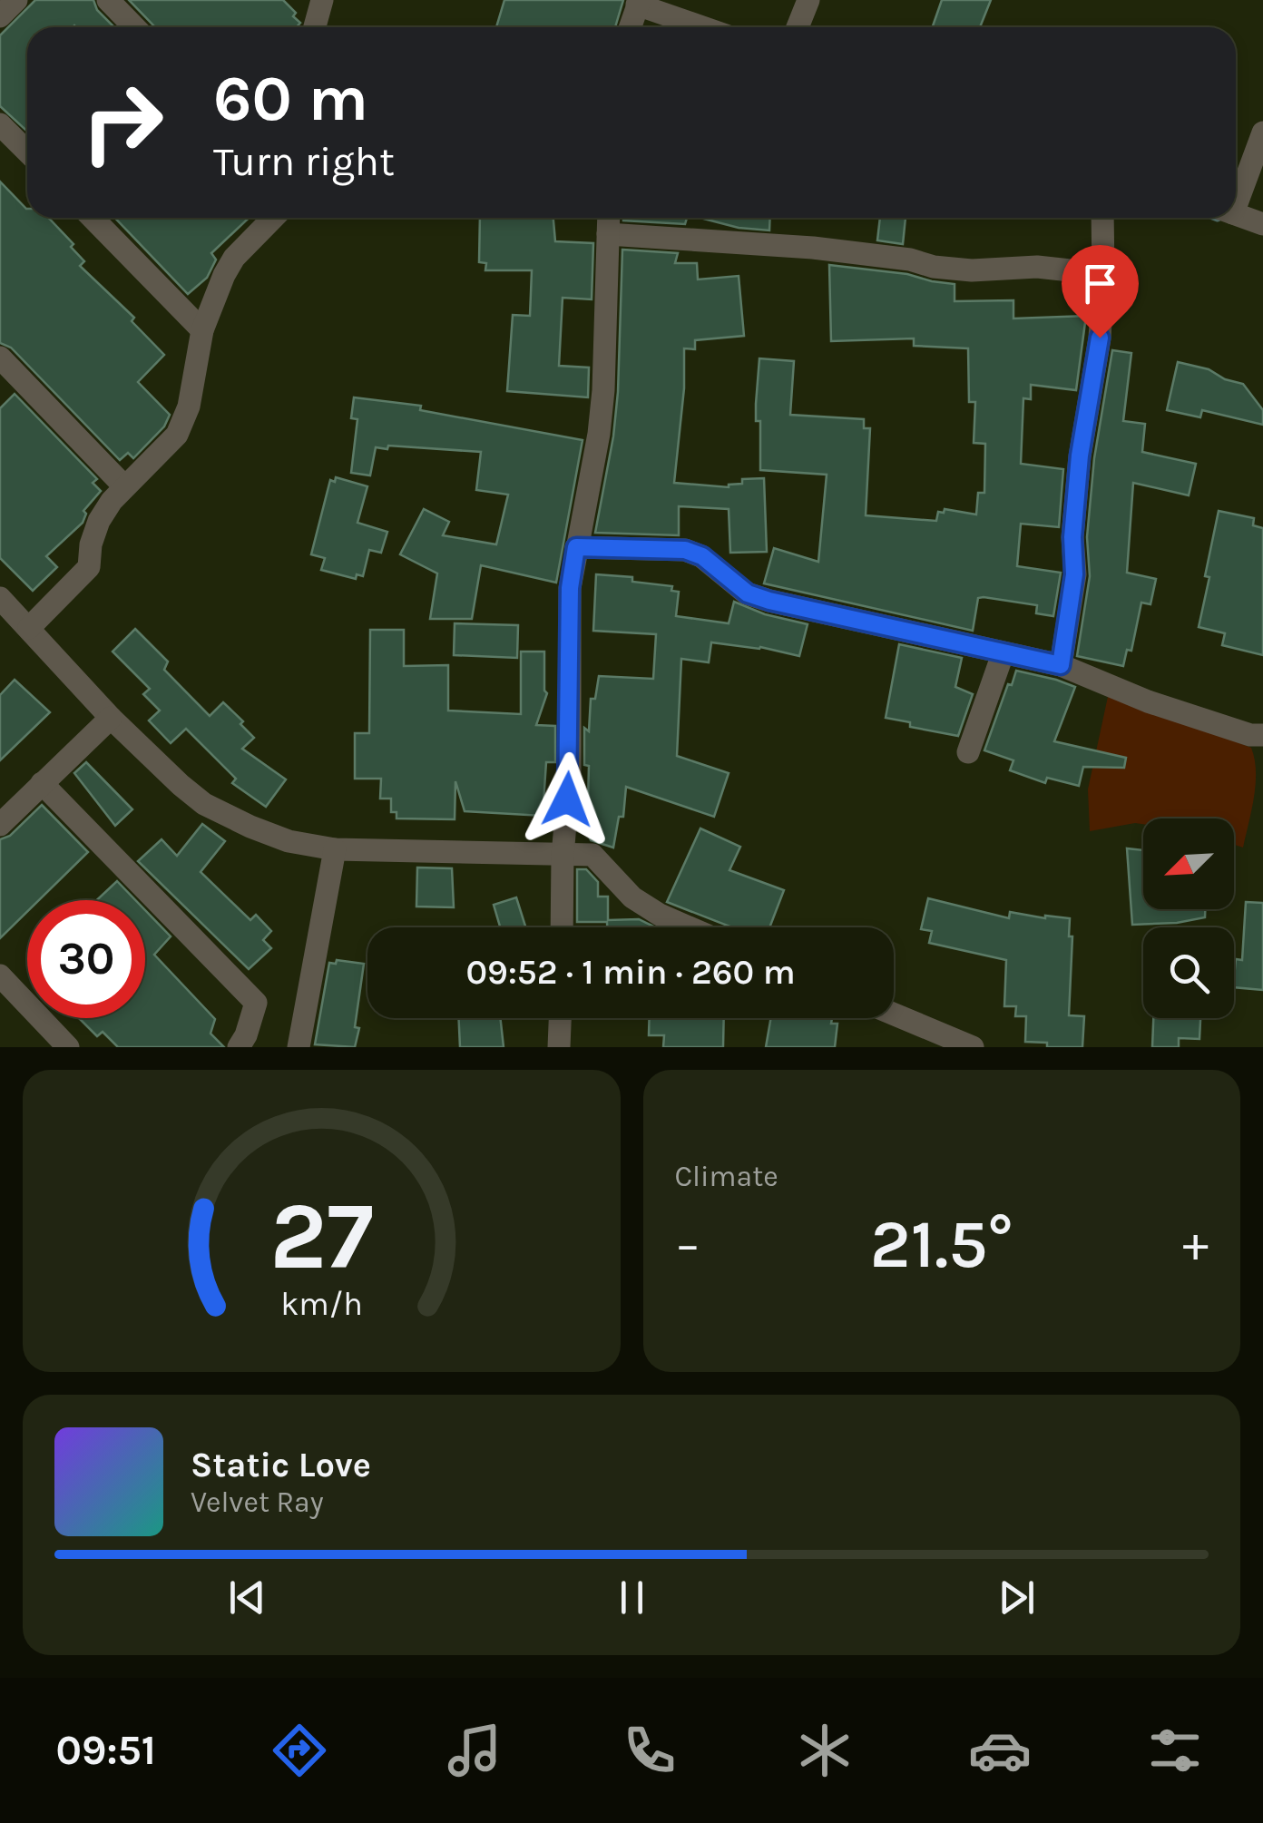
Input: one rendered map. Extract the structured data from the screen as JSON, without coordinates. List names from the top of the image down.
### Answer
{
  "north": "bottom left",
  "page": {
    "turn": ["60 m", "Turn right"],
    "limit": "30",
    "trip": "09:52 · 1 min · 260 m",
    "tile": "Climate",
    "heat": ["−", "21.5°", "+"],
    "song": ["Static Love", "Velvet Ray"],
    "tabs": "09:51",
    "gauge": ["27", "km/h"]
  }
}
